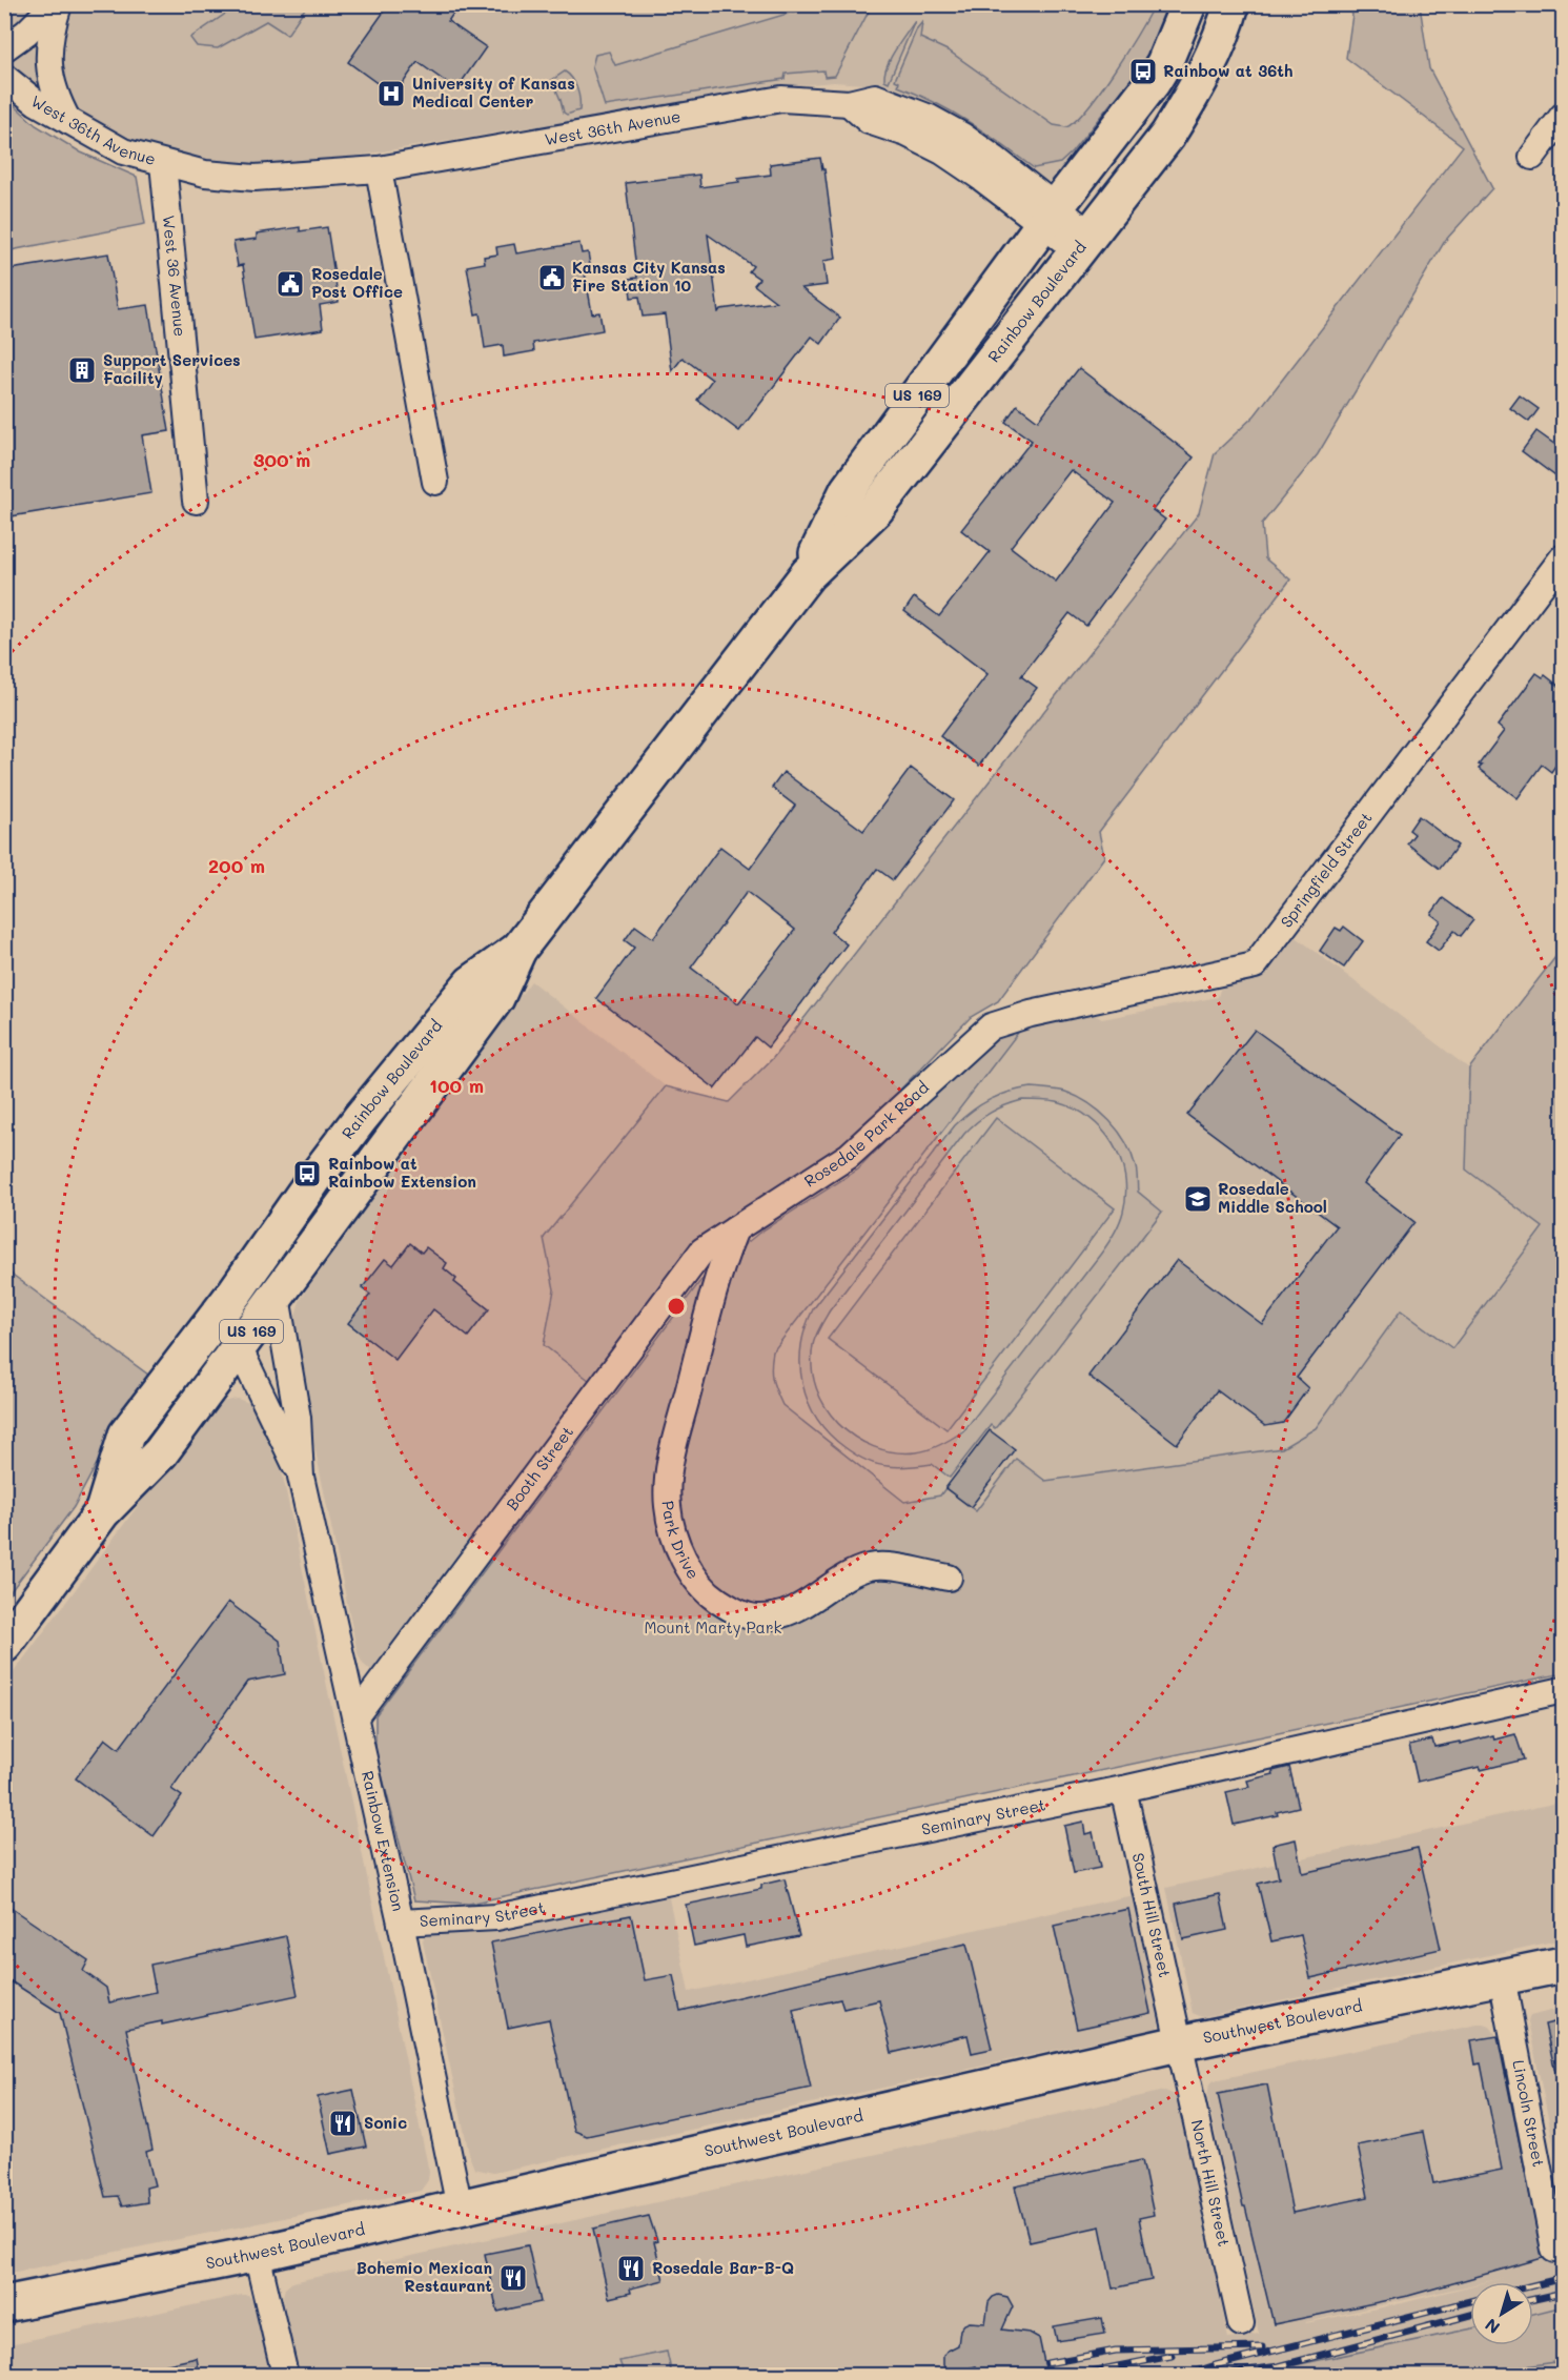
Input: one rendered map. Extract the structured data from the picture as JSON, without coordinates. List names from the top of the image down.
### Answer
{
  "streets": {
    "main road": ["Rainbow Boulevard", "US 169", "Southwest Boulevard"],
    "street": [
      "West 36th Avenue",
      "West 36 Avenue",
      "Springfield Street",
      "Rosedale Park Road",
      "Booth Street",
      "Park Drive",
      "Seminary Street",
      "Rainbow Extension",
      "South Hill Street",
      "Lincoln Street",
      "North Hill Street"
    ]
  },
  "crossings": [
    ["West 36th Avenue", "West 36 Avenue"],
    ["West 36th Avenue", "Rainbow Boulevard"],
    ["Rainbow Boulevard", "Rainbow Extension"],
    ["Springfield Street", "Rosedale Park Road"],
    ["Rosedale Park Road", "Booth Street"],
    ["Rosedale Park Road", "Park Drive"],
    ["Booth Street", "Park Drive"],
    ["Booth Street", "Rainbow Extension"],
    ["Seminary Street", "Rainbow Extension"],
    ["Seminary Street", "South Hill Street"],
    ["Rainbow Extension", "Southwest Boulevard"],
    ["South Hill Street", "Southwest Boulevard"],
    ["South Hill Street", "North Hill Street"],
    ["Southwest Boulevard", "Lincoln Street"],
    ["Southwest Boulevard", "North Hill Street"]
  ],
  "parks": ["Mount Marty Park"],
  "places": {
    "bus stop": ["Rainbow at 36th", "Rainbow at Rainbow Extension"],
    "hospital": ["University of Kansas Medical Center"],
    "public building": ["Kansas City Kansas Fire Station 10", "Rosedale Post Office"],
    "building": ["Support Services Facility"],
    "school or university": ["Rosedale Middle School"],
    "restaurant": ["Sonic", "Rosedale Bar-B-Q", "Bohemio Mexican Restaurant"]
  },
  "north": "bottom left",
  "rings": ["300 m", "200 m", "100 m"]
}
